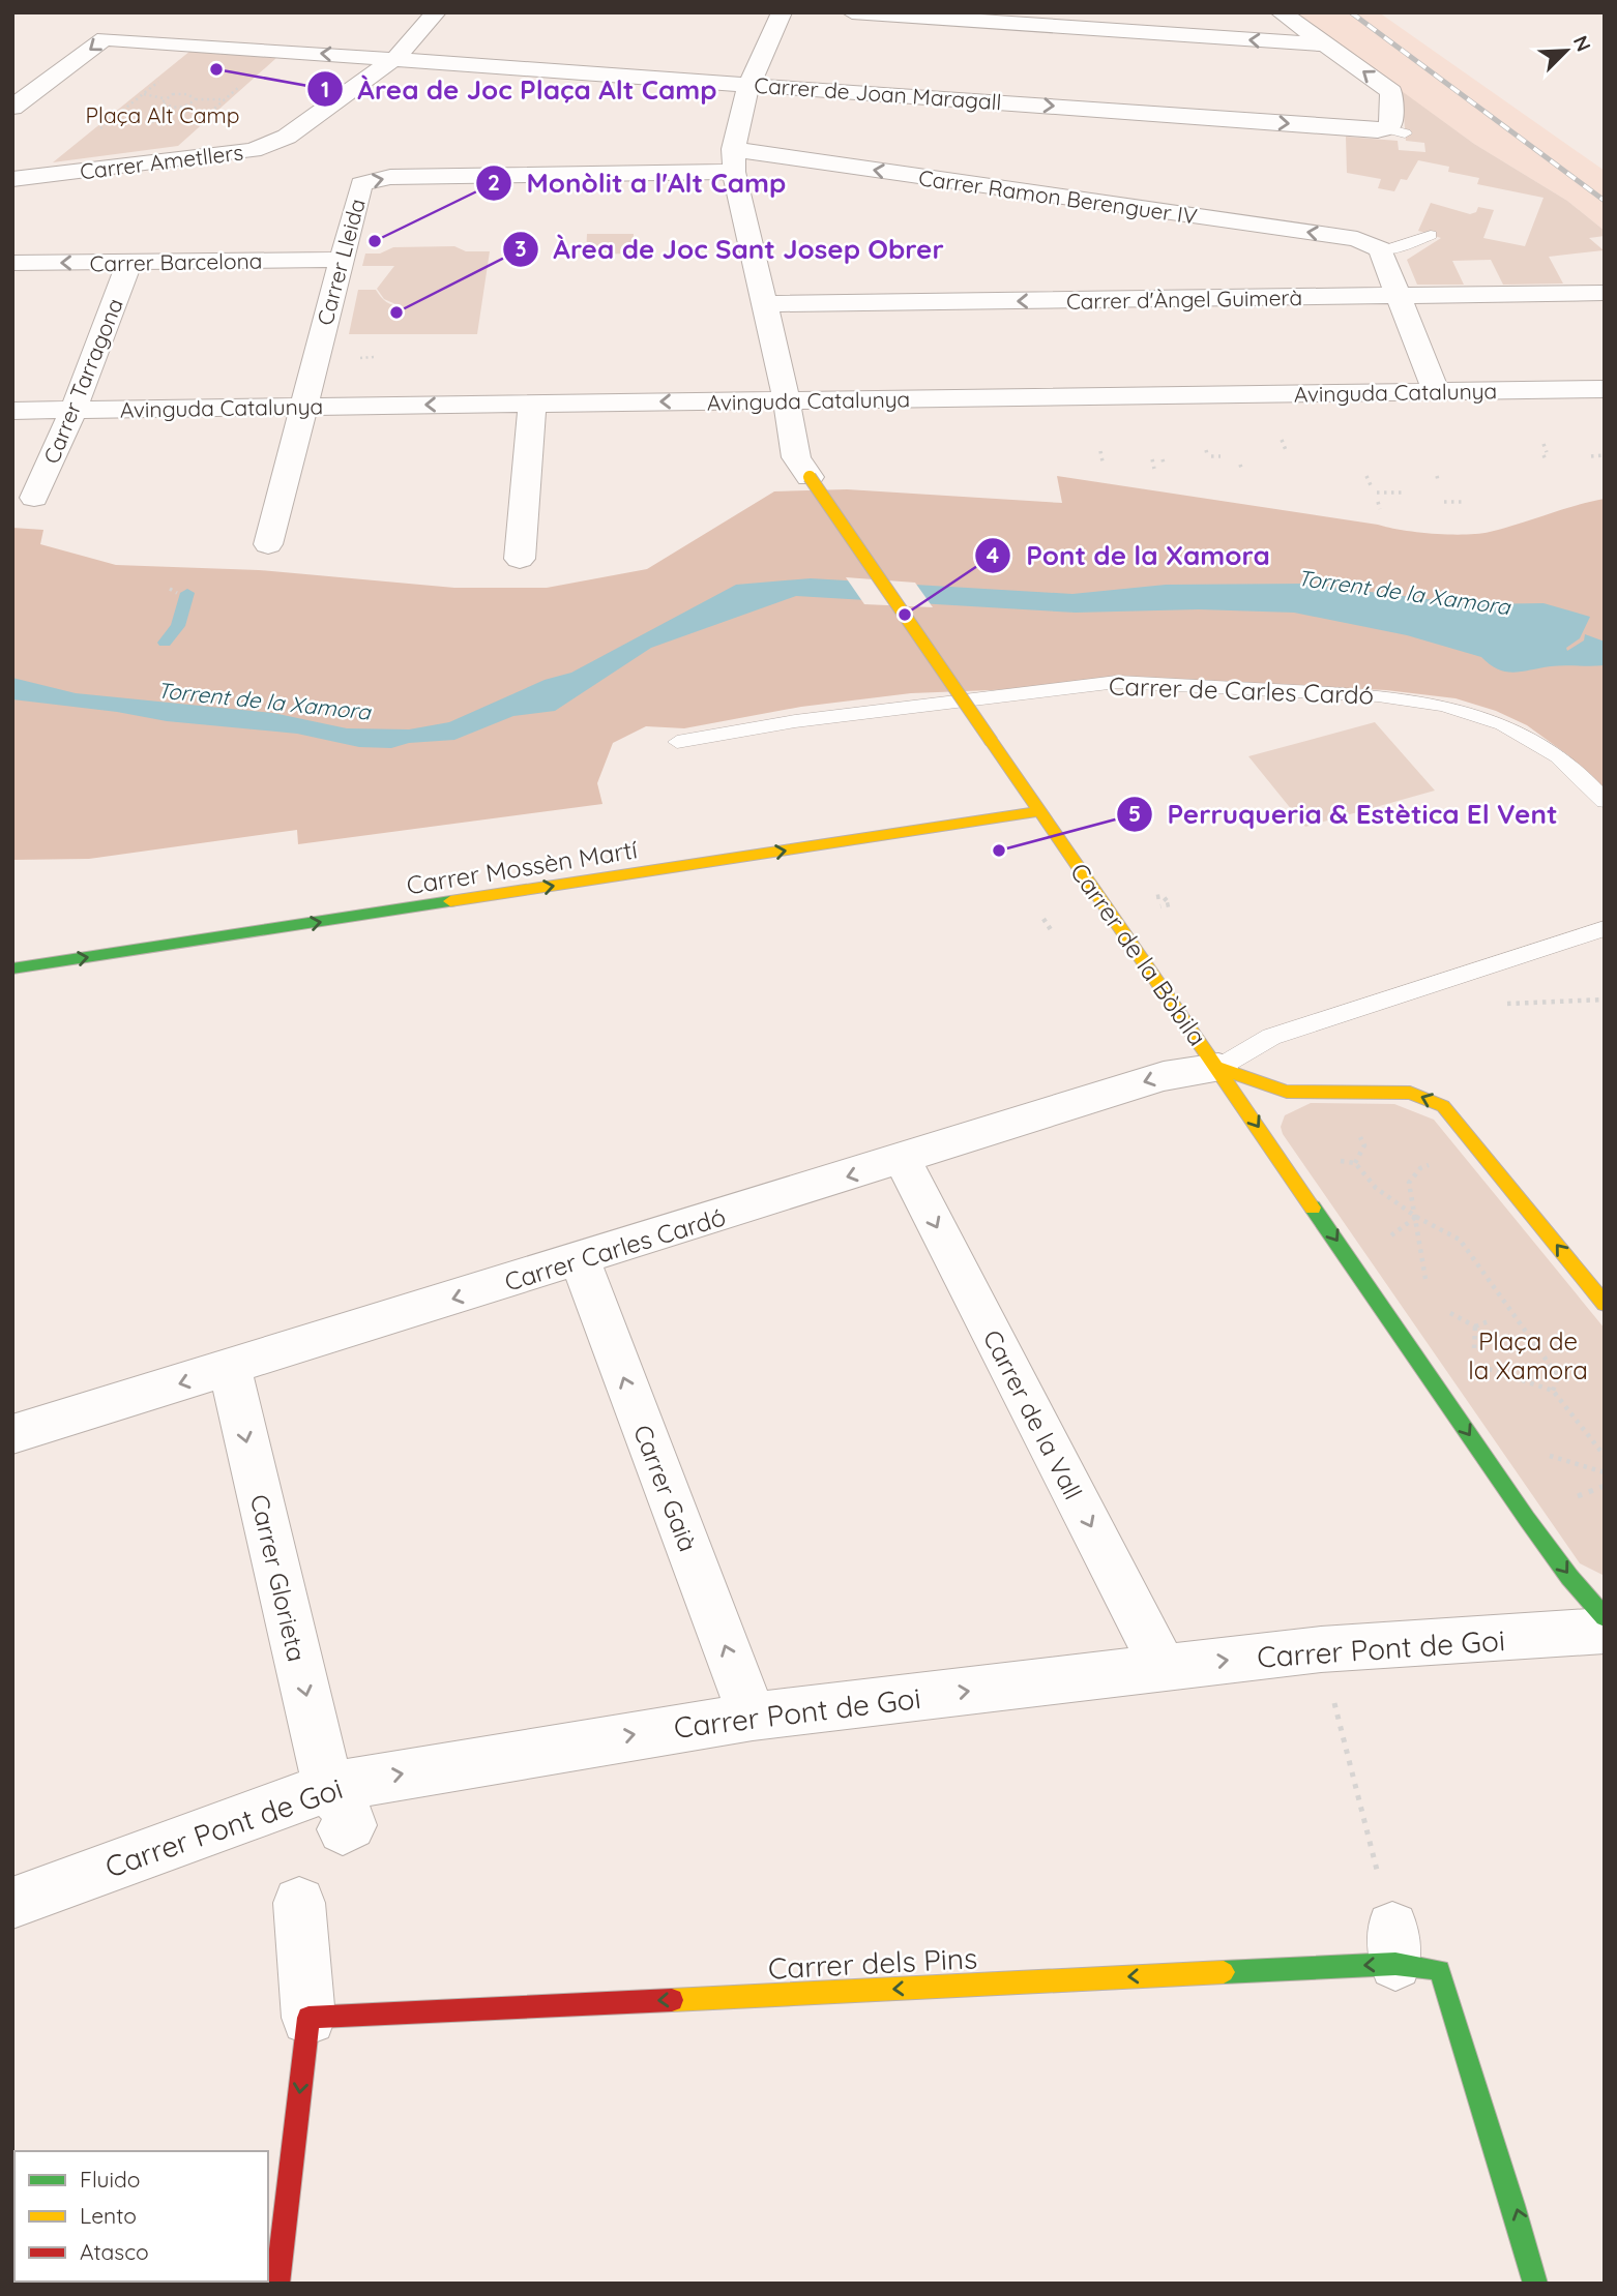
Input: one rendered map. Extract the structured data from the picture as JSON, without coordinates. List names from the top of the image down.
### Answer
{
  "streets": {
    "street": [
      "Carrer de Joan Maragall",
      "Carrer Ametllers",
      "Carrer Ramon Berenguer IV",
      "Carrer Barcelona",
      "Carrer Lleida",
      "Carrer d'Àngel Guimerà",
      "Carrer Tarragona",
      "Avinguda Catalunya",
      "Carrer Mossèn Martí",
      "Carrer de la Bòbila",
      "Carrer Carles Cardó",
      "Carrer de la Vall",
      "Carrer Gaià",
      "Carrer Glorieta",
      "Carrer Pont de Goi",
      "Carrer dels Pins"
    ],
    "lane": ["Carrer de Carles Cardó"]
  },
  "crossings": [
    ["Carrer de Joan Maragall", "Carrer Ametllers"],
    ["Carrer Ramon Berenguer IV", "Carrer Lleida"],
    ["Carrer Ramon Berenguer IV", "Carrer de la Bòbila"],
    ["Carrer Barcelona", "Carrer Lleida"],
    ["Carrer Barcelona", "Carrer Tarragona"],
    ["Carrer Lleida", "Avinguda Catalunya"],
    ["Carrer Lleida", "Carrer de la Bòbila"],
    ["Carrer d'Àngel Guimerà", "Carrer de la Bòbila"],
    ["Carrer Tarragona", "Avinguda Catalunya"],
    ["Avinguda Catalunya", "Carrer de la Bòbila"],
    ["Carrer Mossèn Martí", "Carrer de la Bòbila"],
    ["Carrer de la Bòbila", "Carrer Carles Cardó"],
    ["Carrer Carles Cardó", "Carrer de la Vall"],
    ["Carrer Carles Cardó", "Carrer Gaià"],
    ["Carrer Carles Cardó", "Carrer Glorieta"],
    ["Carrer de la Vall", "Carrer Pont de Goi"],
    ["Carrer Gaià", "Carrer Pont de Goi"],
    ["Carrer Glorieta", "Carrer Pont de Goi"]
  ],
  "one_way": [
    "Carrer Barcelona",
    "Carrer Lleida",
    "Carrer Mossèn Martí",
    "Carrer Carles Cardó",
    "Carrer Gaià",
    "Carrer Glorieta",
    "Carrer Pont de Goi",
    "Carrer dels Pins"
  ],
  "water": ["Torrent de la Xamora"],
  "parks": ["Plaça Alt Camp", "Plaça de la Xamora"],
  "places": [
    "Àrea de Joc Plaça Alt Camp",
    "Monòlit a l'Alt Camp",
    "Àrea de Joc Sant Josep Obrer",
    "Pont de la Xamora",
    "Perruqueria & Estètica El Vent"
  ],
  "legend": ["Fluido", "Lento", "Atasco"],
  "north": "top right"
}
